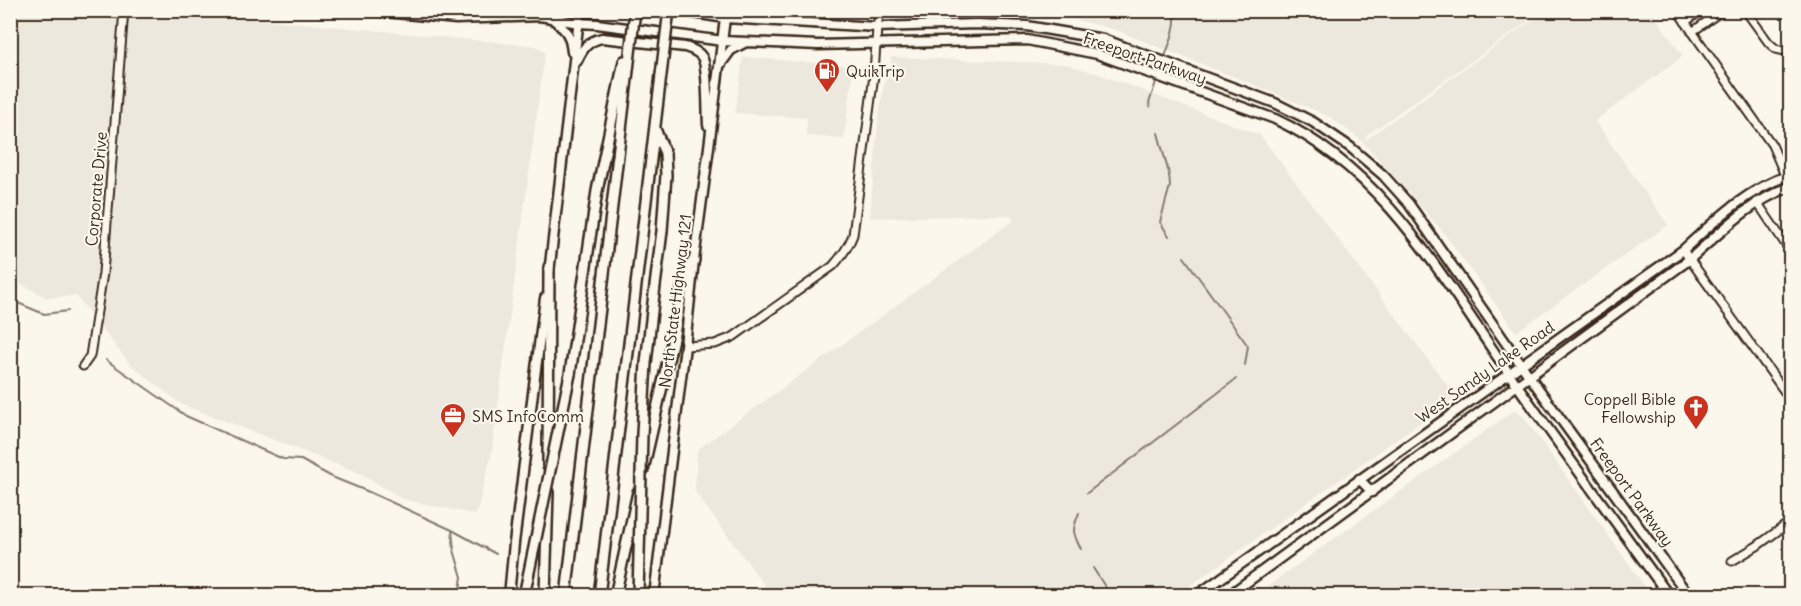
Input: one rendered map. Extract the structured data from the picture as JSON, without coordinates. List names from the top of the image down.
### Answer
{
  "streets": {
    "main road": ["Freeport Parkway", "North State Highway 121", "West Sandy Lake Road"],
    "street": ["Corporate Drive"]
  },
  "crossings": [
    ["Freeport Parkway", "North State Highway 121"],
    ["Freeport Parkway", "West Sandy Lake Road"]
  ],
  "places": {
    "fuel station": ["QuikTrip"],
    "church": ["Coppell Bible Fellowship"],
    "office": ["SMS InfoComm"]
  }
}
